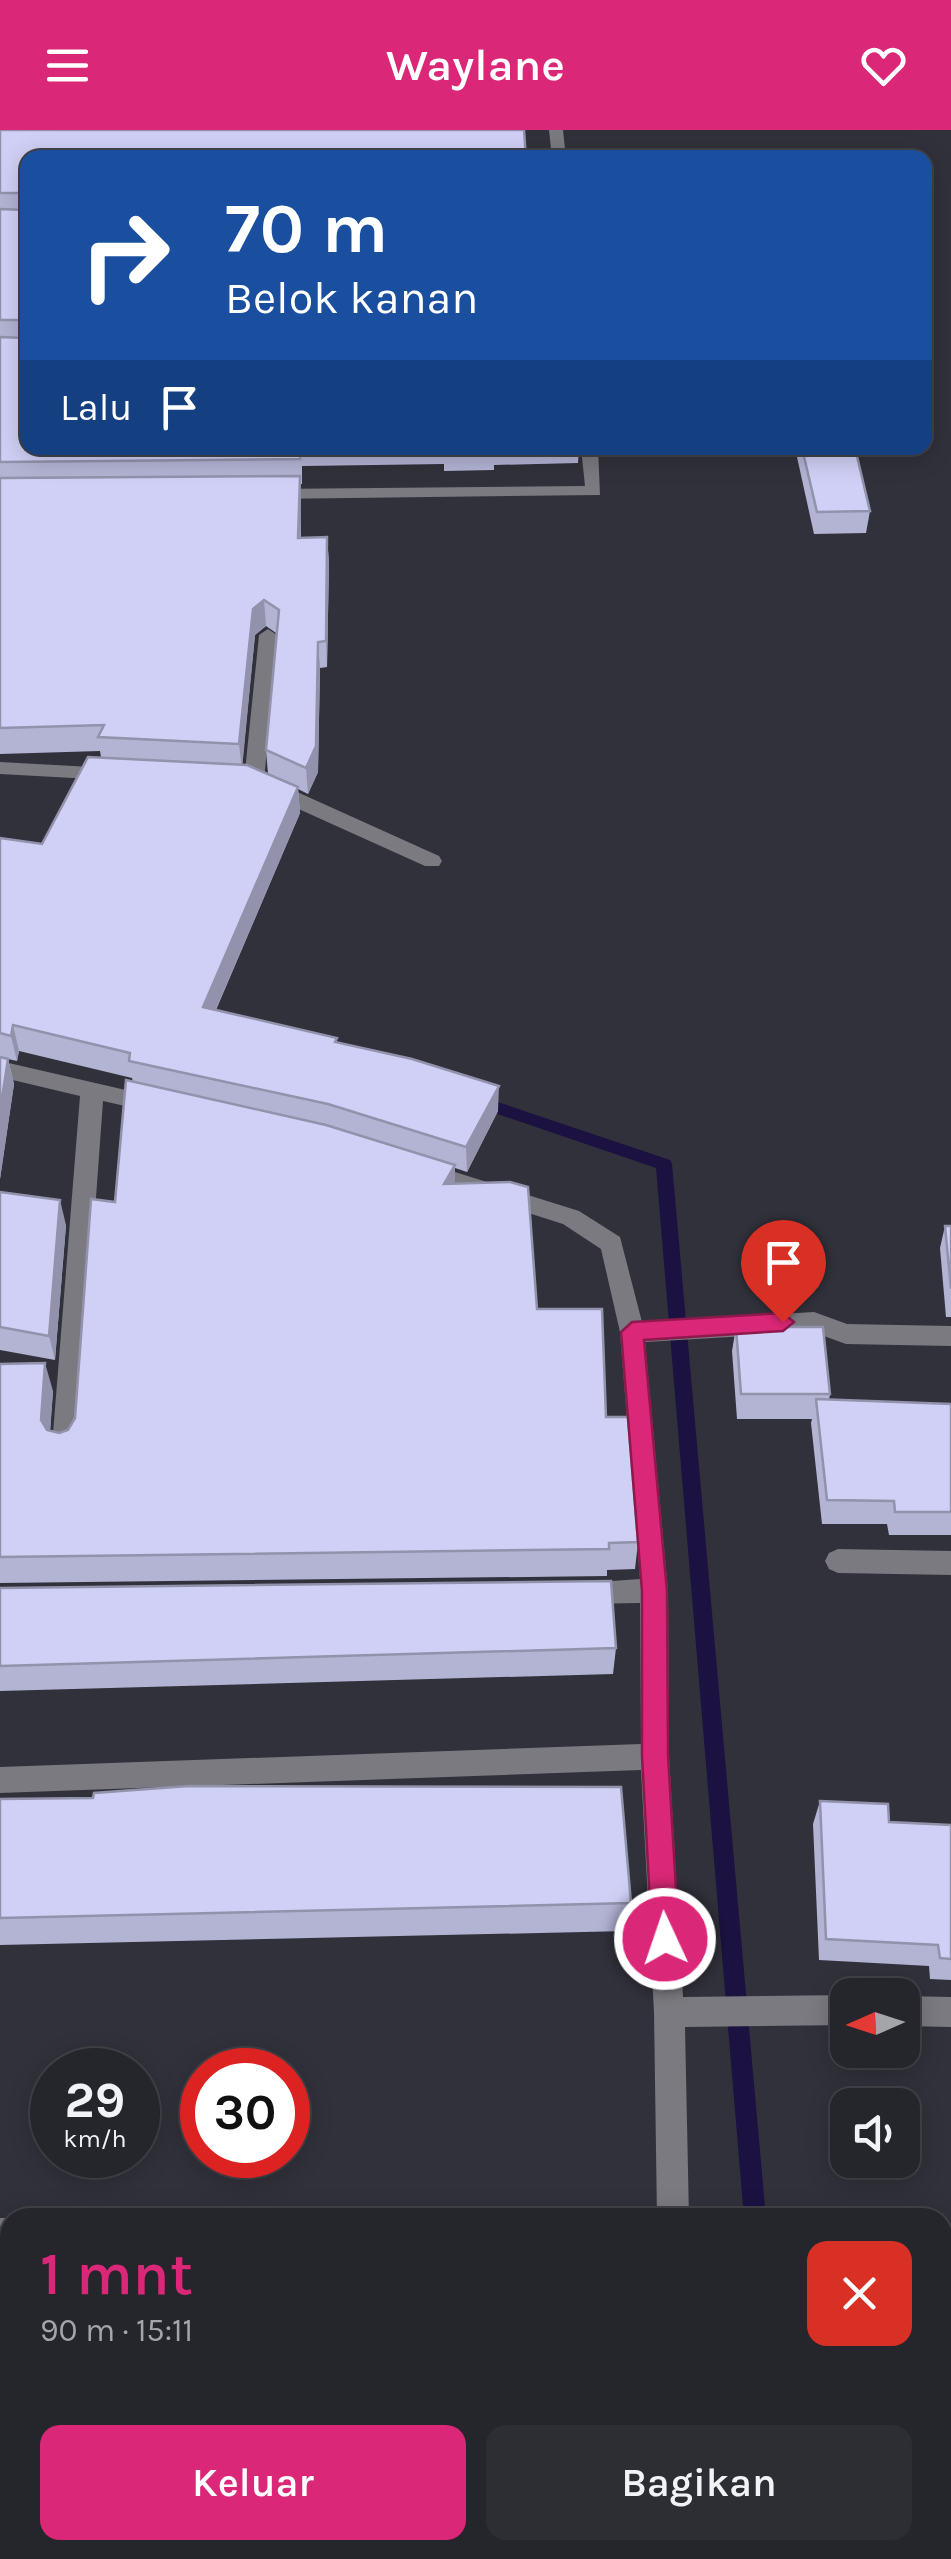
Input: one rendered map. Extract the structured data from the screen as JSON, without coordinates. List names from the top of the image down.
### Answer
{
  "north": "left",
  "page": {
    "header": "Waylane",
    "turn": ["70 m", "Belok kanan"],
    "then": "Lalu",
    "speed": "29 km/h",
    "limit": "30",
    "heading": ["1 mnt", "90 m · 15:11"],
    "buttons": ["Keluar", "Bagikan"]
  }
}
